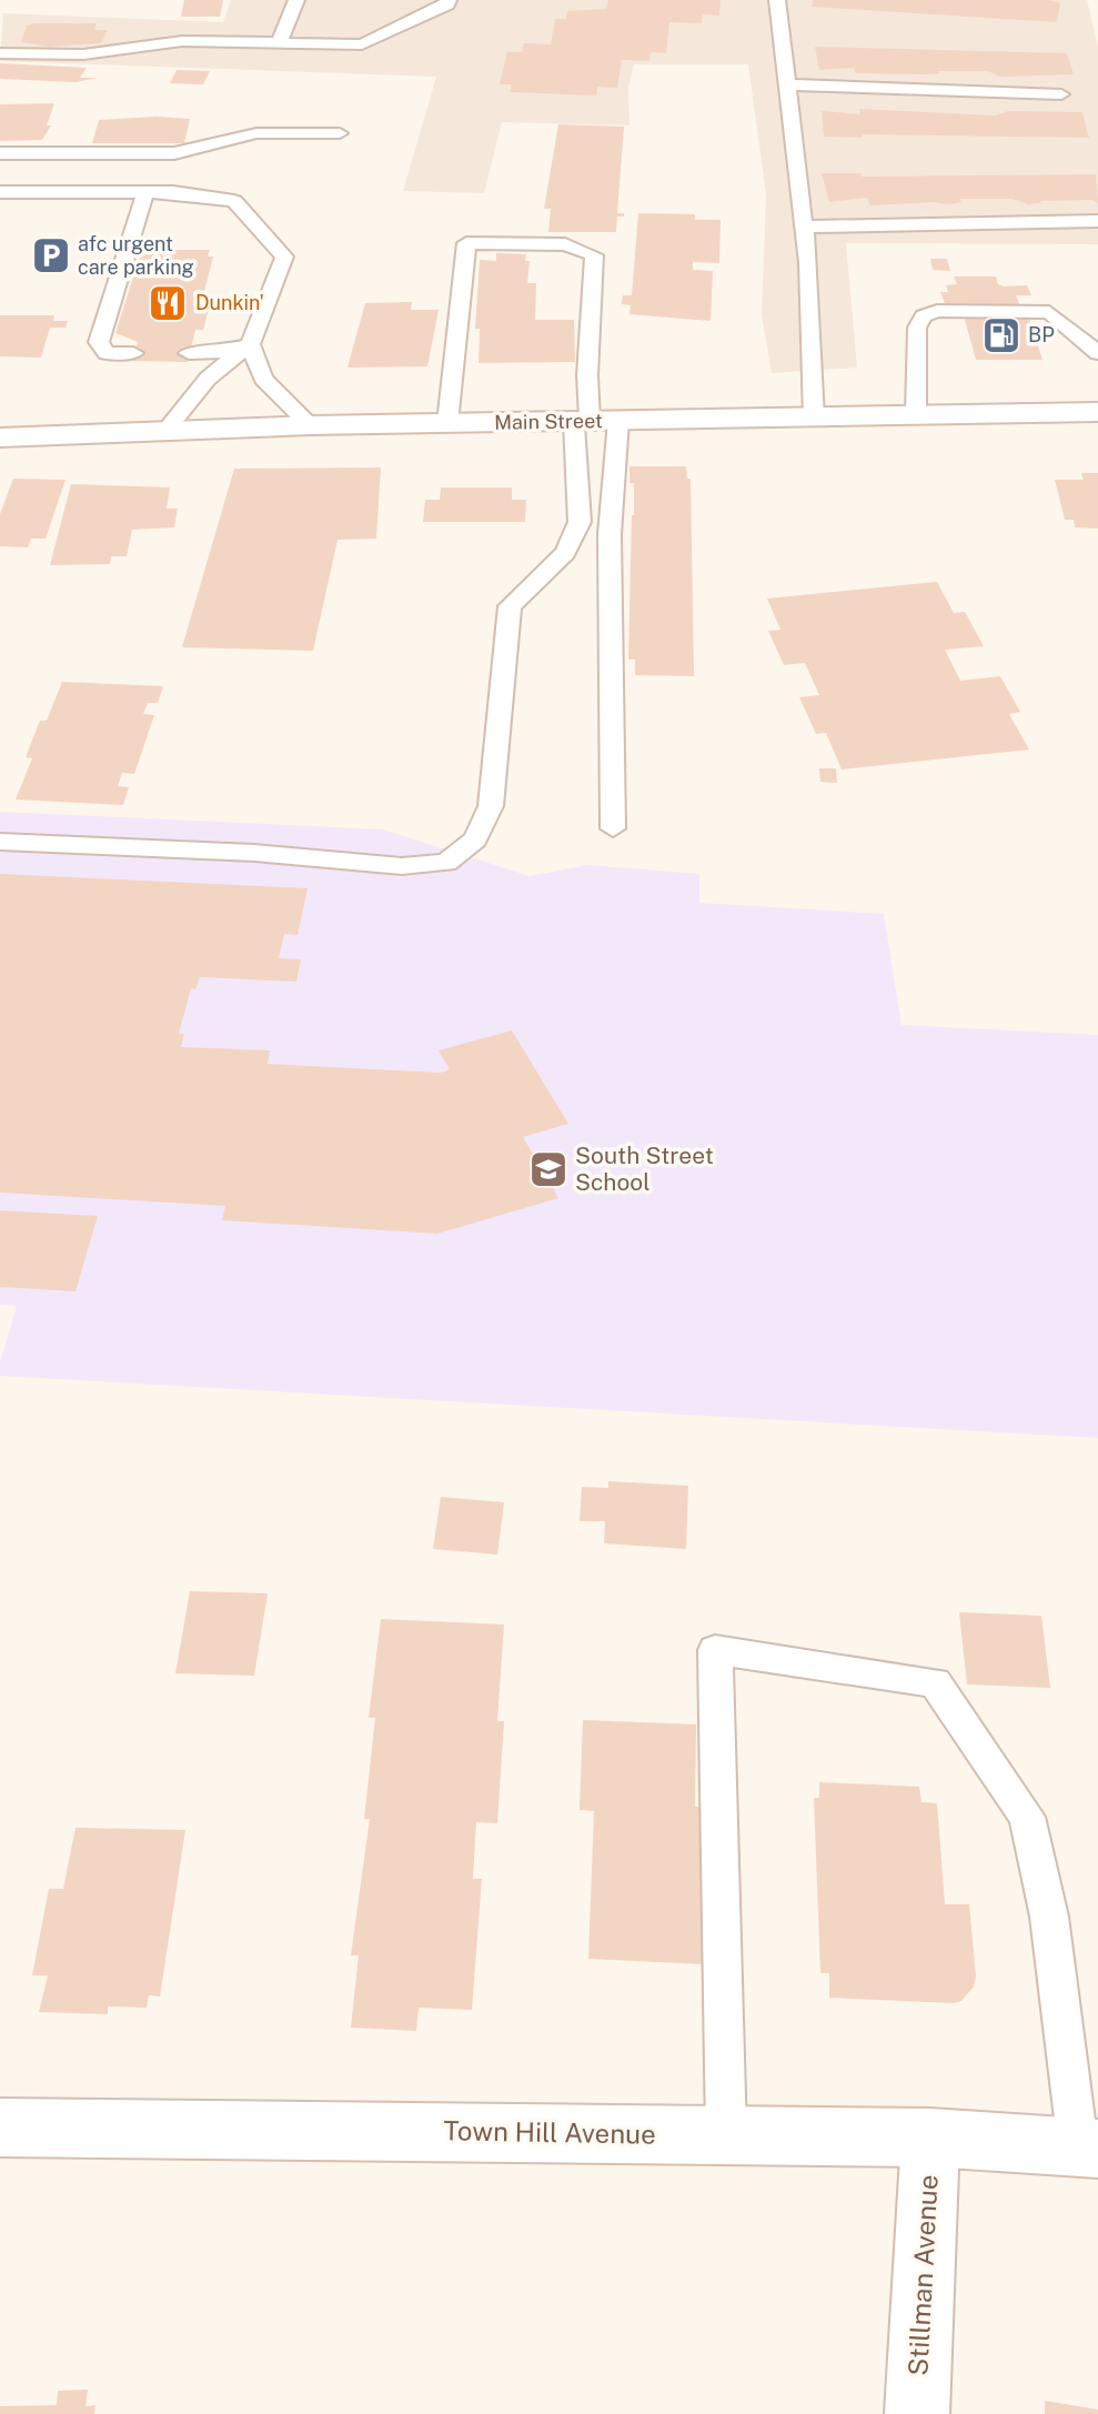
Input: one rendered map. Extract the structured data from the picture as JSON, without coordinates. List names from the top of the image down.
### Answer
{
  "streets": {
    "main road": ["Main Street", "Town Hill Avenue", "Stillman Avenue"]
  },
  "crossings": [
    ["Town Hill Avenue", "Stillman Avenue"]
  ],
  "places": {
    "parking": ["afc urgent care parking"],
    "restaurant": ["Dunkin'"],
    "fuel station": ["BP"],
    "school or university": ["South Street School"]
  }
}
